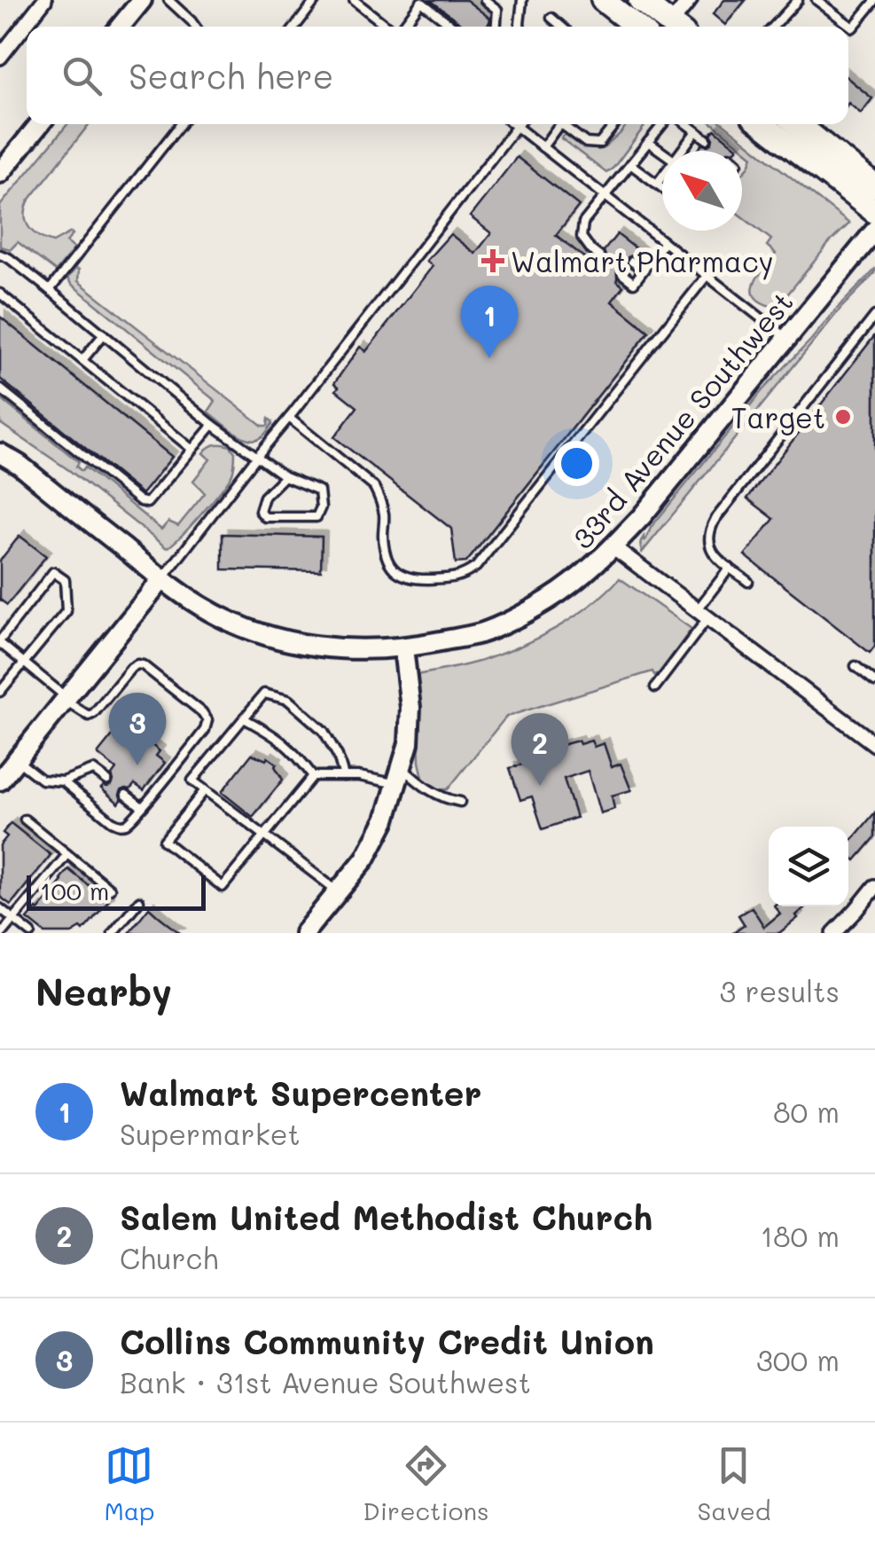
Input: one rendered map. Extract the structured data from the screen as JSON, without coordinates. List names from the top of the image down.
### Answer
{
  "streets": {
    "street": ["33rd Avenue Southwest"]
  },
  "places": {
    "health": ["Walmart Pharmacy"],
    "other": ["Target"]
  },
  "scale_bar": "100 m",
  "north": "top left",
  "page": {
    "search": "Search here",
    "pins": ["1", "3", "2"],
    "scale": "100 m",
    "heading": ["Nearby", "3 results"],
    "list": [
      {
        "mark": "1",
        "name": "Walmart Supercenter",
        "note": "Supermarket",
        "value": "80 m"
      },
      {
        "mark": "2",
        "name": "Salem United Methodist Church",
        "note": "Church",
        "value": "180 m"
      },
      {
        "mark": "3",
        "name": "Collins Community Credit Union",
        "note": "Bank · 31st Avenue Southwest",
        "value": "300 m"
      }
    ],
    "nav": ["Map", "Directions", "Saved"]
  }
}
